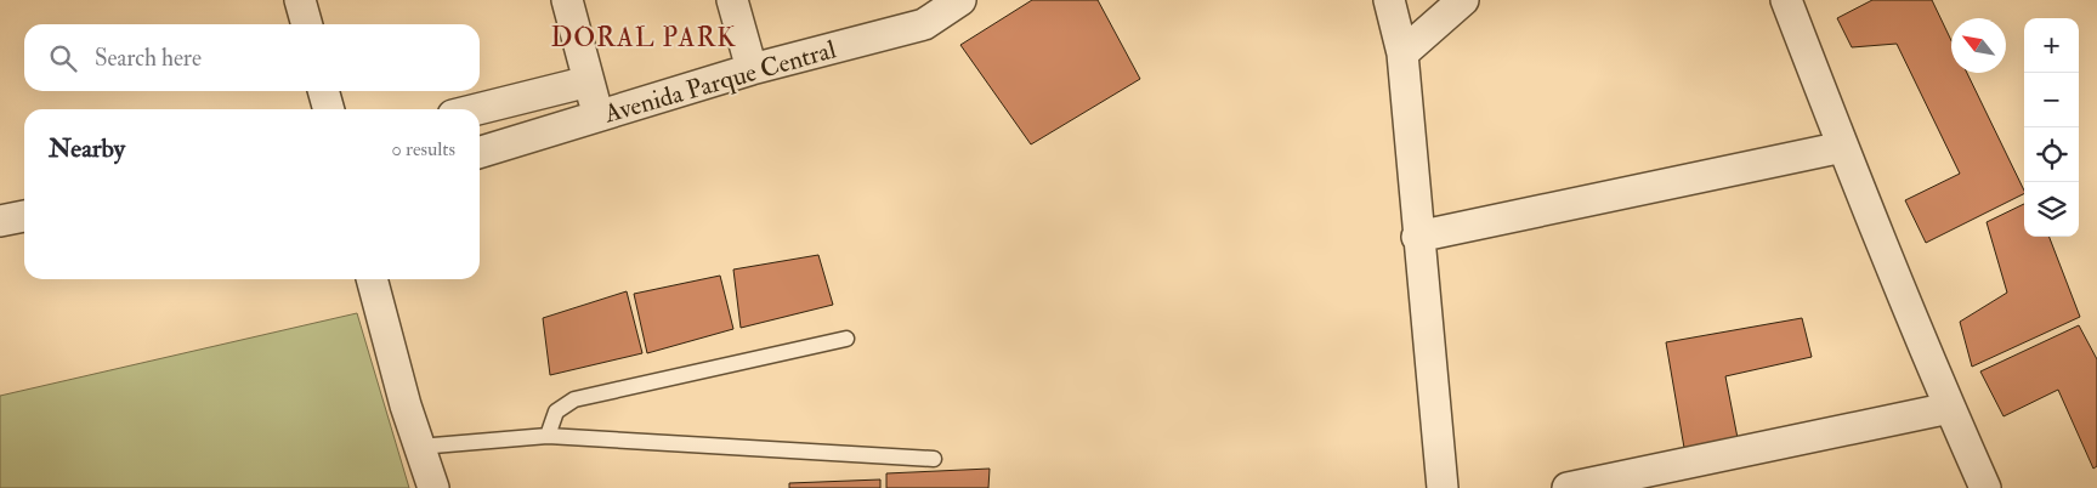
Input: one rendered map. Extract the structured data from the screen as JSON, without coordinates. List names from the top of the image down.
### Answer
{
  "streets": {
    "street": ["Avenida Parque Central"]
  },
  "districts": ["DORAL PARK"],
  "north": "top left",
  "page": {
    "map_buttons": ["+", "−"],
    "search": "Search here",
    "heading": ["Nearby", "0 results"]
  }
}
